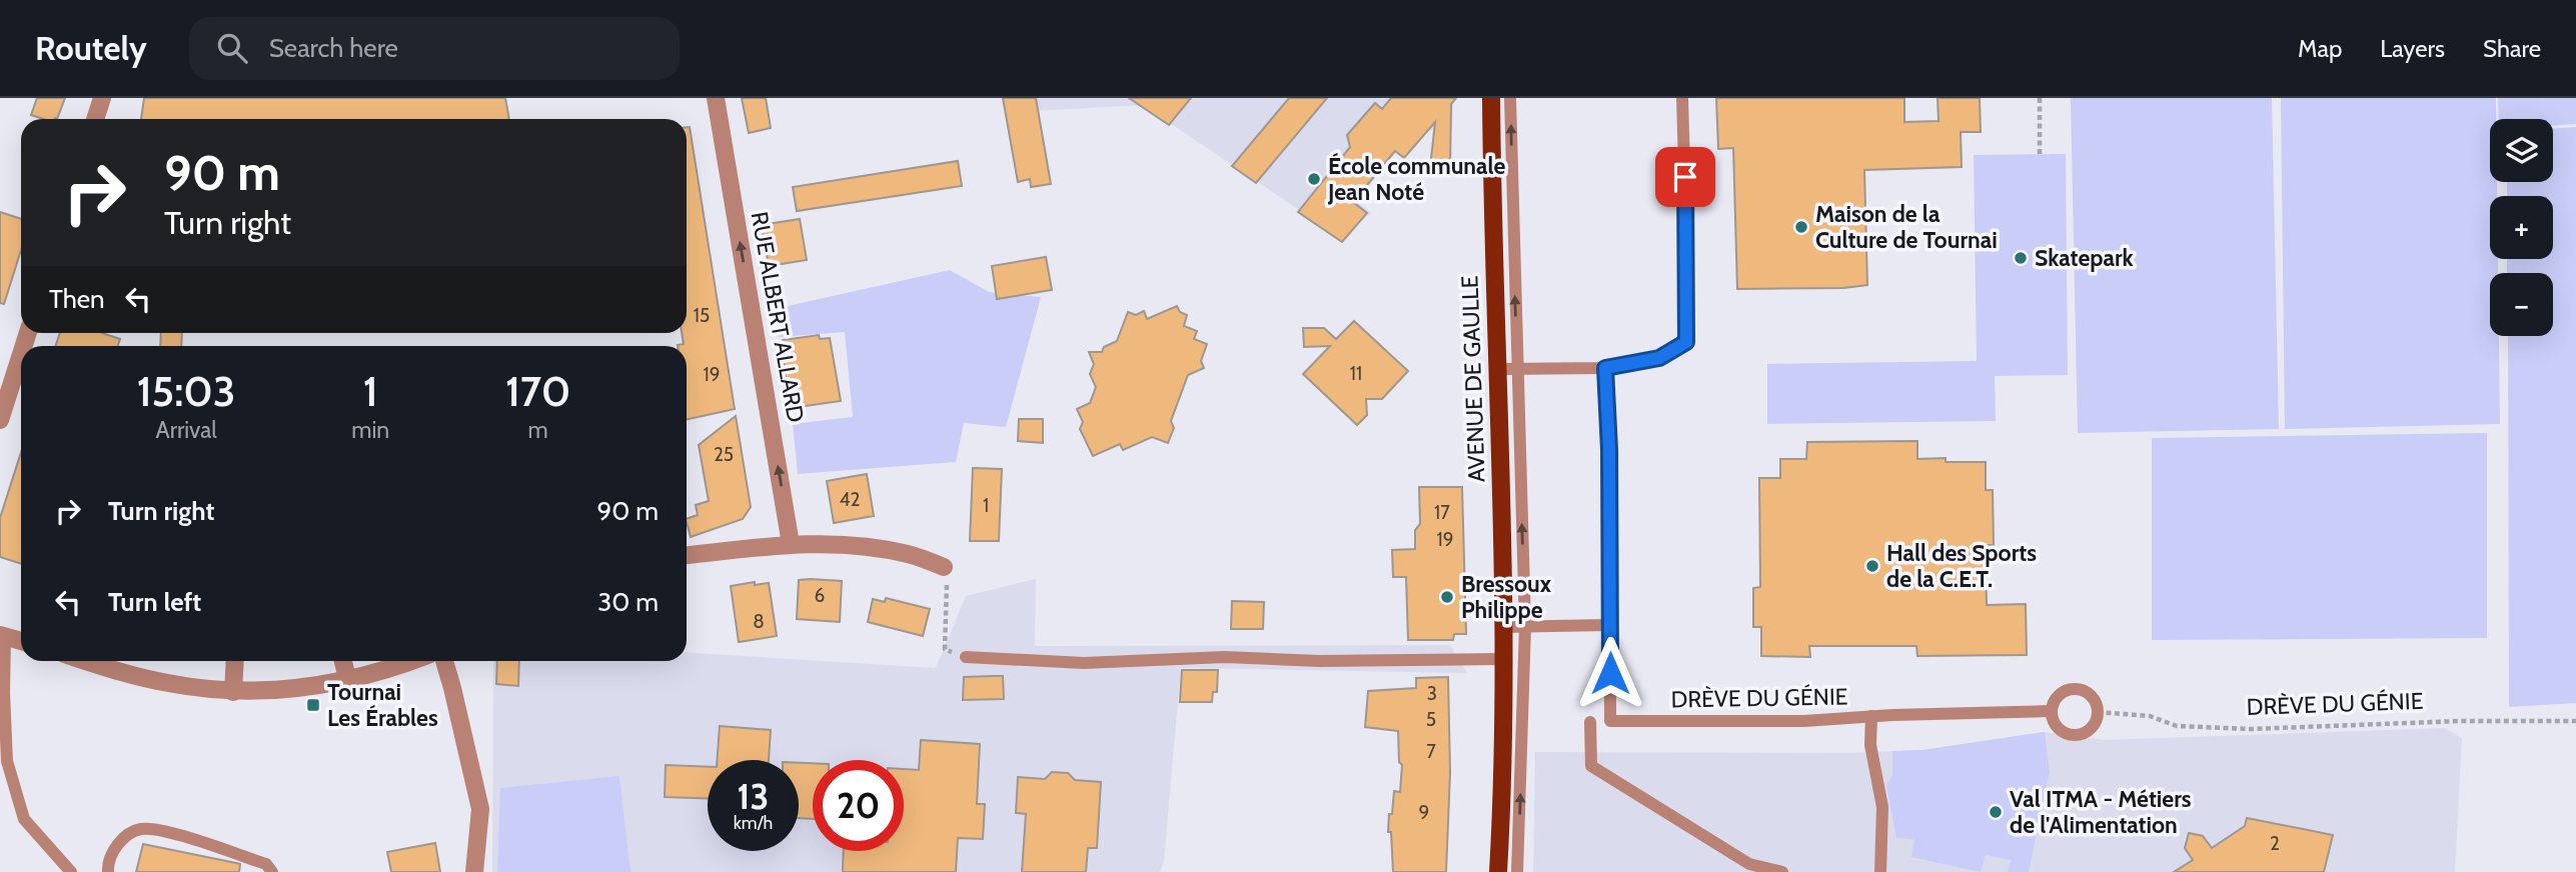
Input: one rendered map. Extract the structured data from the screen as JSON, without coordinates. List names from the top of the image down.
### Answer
{
  "streets": {
    "main road": ["AVENUE DE GAULLE"],
    "street": ["RUE ALBERT ALLARD"],
    "lane": ["DRÈVE DU GÉNIE"]
  },
  "one_way": ["RUE ALBERT ALLARD"],
  "places": {
    "other": [
      "École communale Jean Noté",
      "Maison de la Culture de Tournai",
      "Skatepark",
      "Hall des Sports de la C.E.T.",
      "Bressoux Philippe",
      "Val ITMA - Métiers de l'Alimentation"
    ],
    "transit": ["Tournai Les Érables"]
  },
  "house_numbers": [
    "15",
    "11",
    "19",
    "25",
    "42",
    "1",
    "17",
    "19",
    "6",
    "8",
    "3",
    "5",
    "7",
    "9",
    "2"
  ],
  "page": {
    "header": "Routely",
    "search": "Search here",
    "nav": ["Map", "Layers", "Share"],
    "map_buttons": ["+", "−"],
    "turn": ["90 m", "Turn right"],
    "then": "Then",
    "eta": [
      "15:03",
      "Arrival",
      "1",
      "min",
      "170",
      "m"
    ],
    "list": [
      {
        "name": "Turn right",
        "value": "90 m"
      },
      {
        "name": "Turn left",
        "value": "30 m"
      }
    ],
    "speed": "13 km/h",
    "limit": "20"
  }
}
